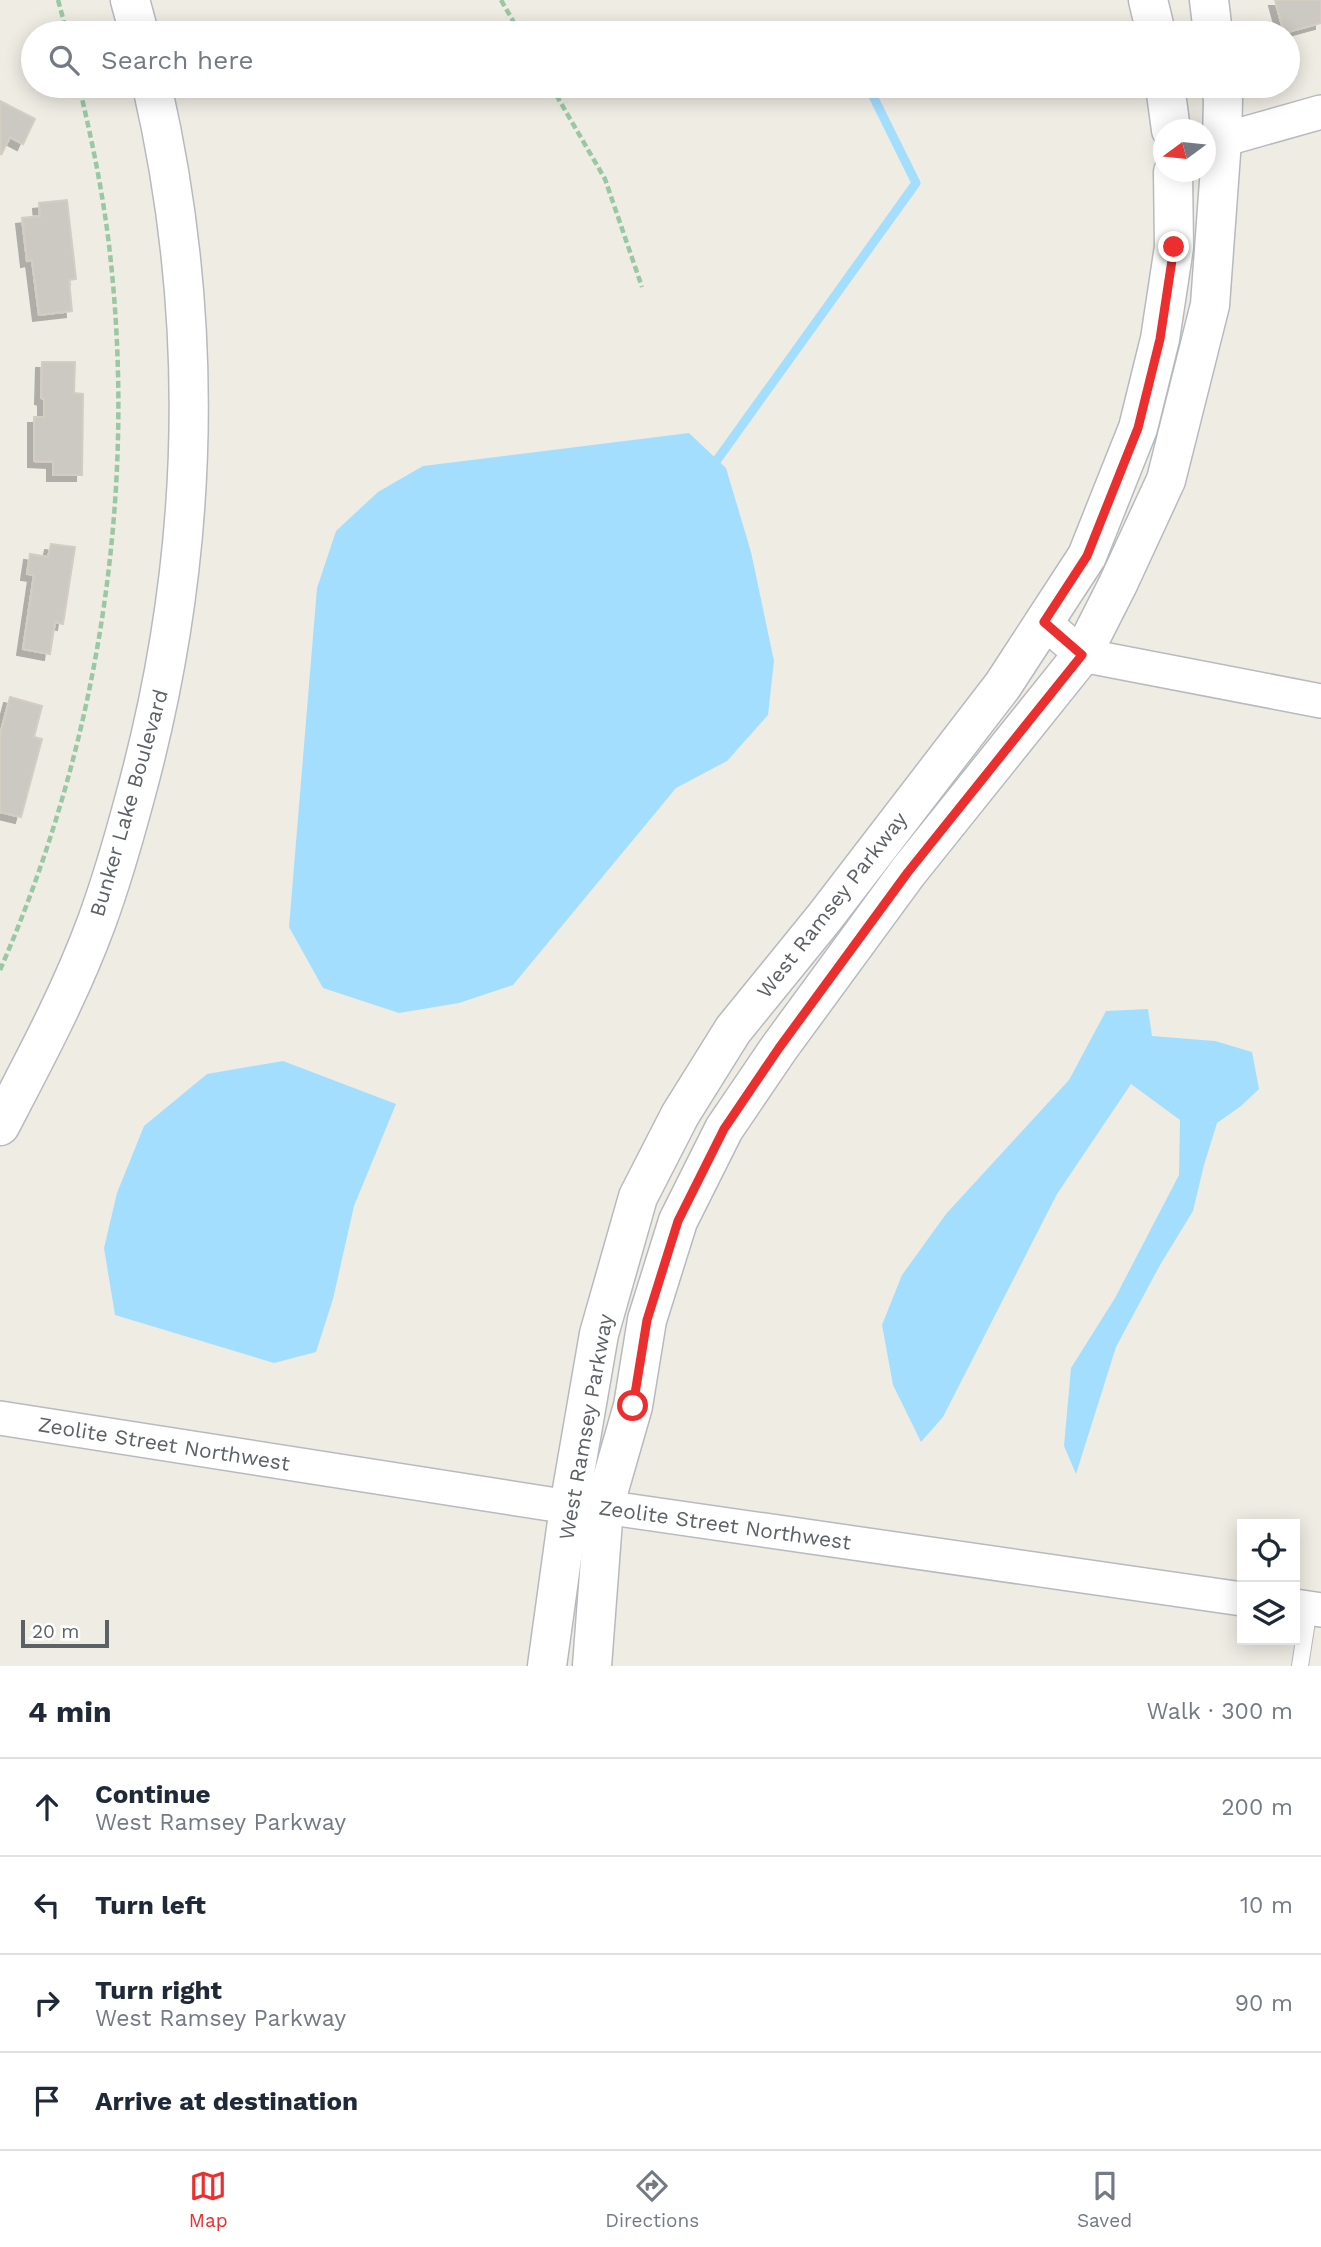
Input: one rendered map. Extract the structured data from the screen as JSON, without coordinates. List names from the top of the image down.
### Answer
{
  "streets": {
    "street": ["Bunker Lake Boulevard", "West Ramsey Parkway", "Zeolite Street Northwest"]
  },
  "crossings": [
    ["West Ramsey Parkway", "Zeolite Street Northwest"]
  ],
  "scale_bar": "20 m",
  "north": "left",
  "page": {
    "search": "Search here",
    "scale": "20 m",
    "heading": ["4 min", "Walk · 300 m"],
    "list": [
      ["Continue", "West Ramsey Parkway", "200 m"],
      ["Turn left", "10 m"],
      ["Turn right", "West Ramsey Parkway", "90 m"],
      "Arrive at destination"
    ],
    "nav": ["Map", "Directions", "Saved"]
  }
}
